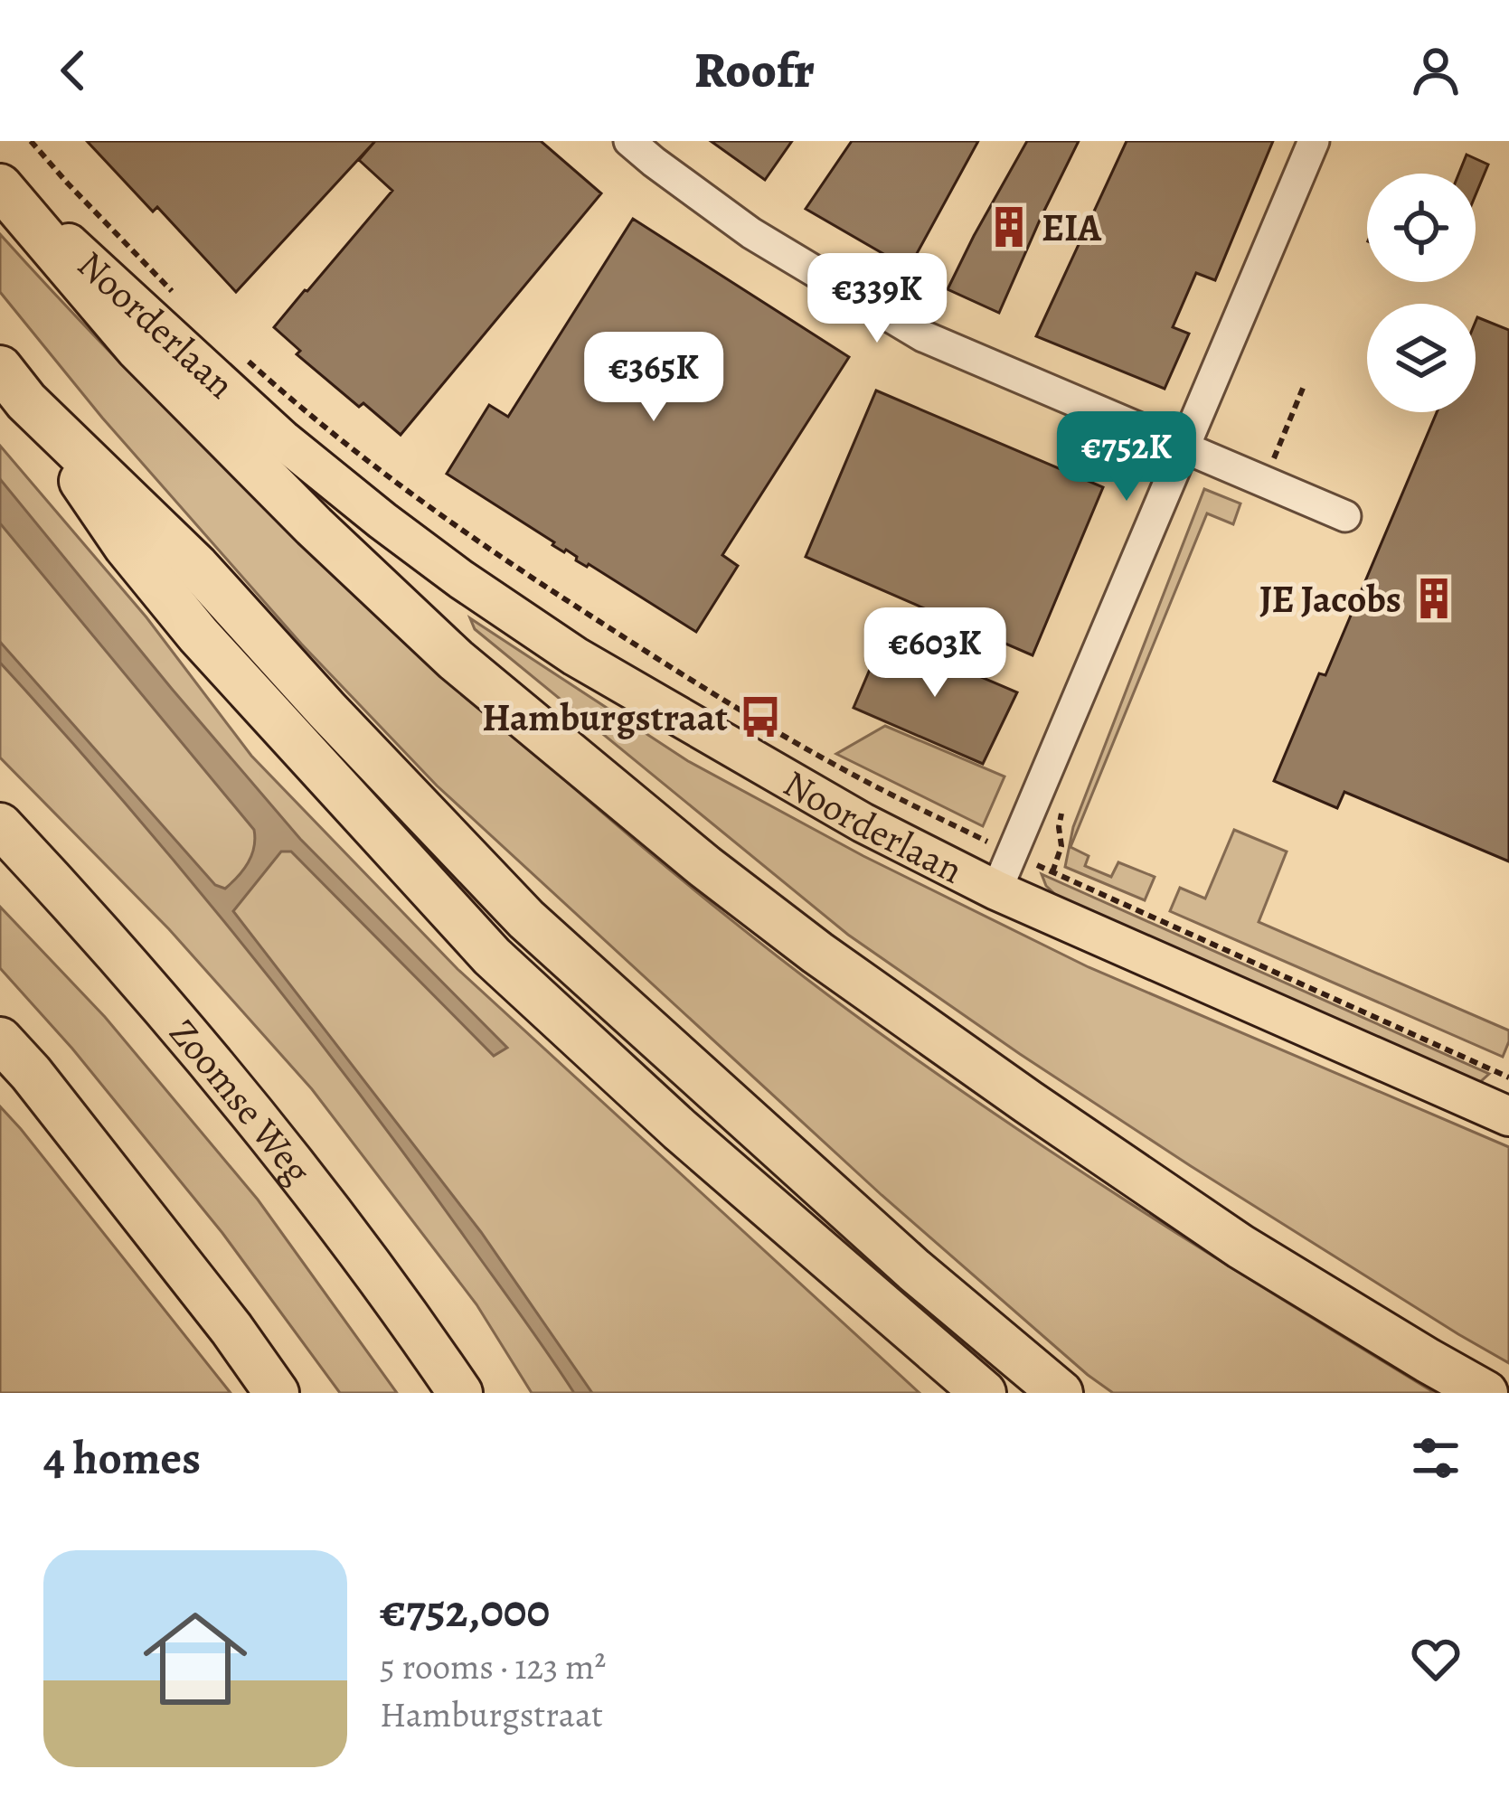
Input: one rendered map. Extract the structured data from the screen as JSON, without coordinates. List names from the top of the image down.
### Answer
{
  "streets": {
    "highway": ["Zoomse Weg"],
    "main road": ["Noorderlaan"]
  },
  "places": {
    "building": ["EIA", "JE Jacobs"],
    "bus stop": ["Hamburgstraat"]
  },
  "page": {
    "header": "Roofr",
    "price": [
      "€339K",
      "€365K",
      "€752K",
      "€603K"
    ],
    "heading": "4 homes",
    "list": [
      {
        "name": "€752,000",
        "note": "5 rooms · 123 m² · Hamburgstraat"
      }
    ]
  }
}
